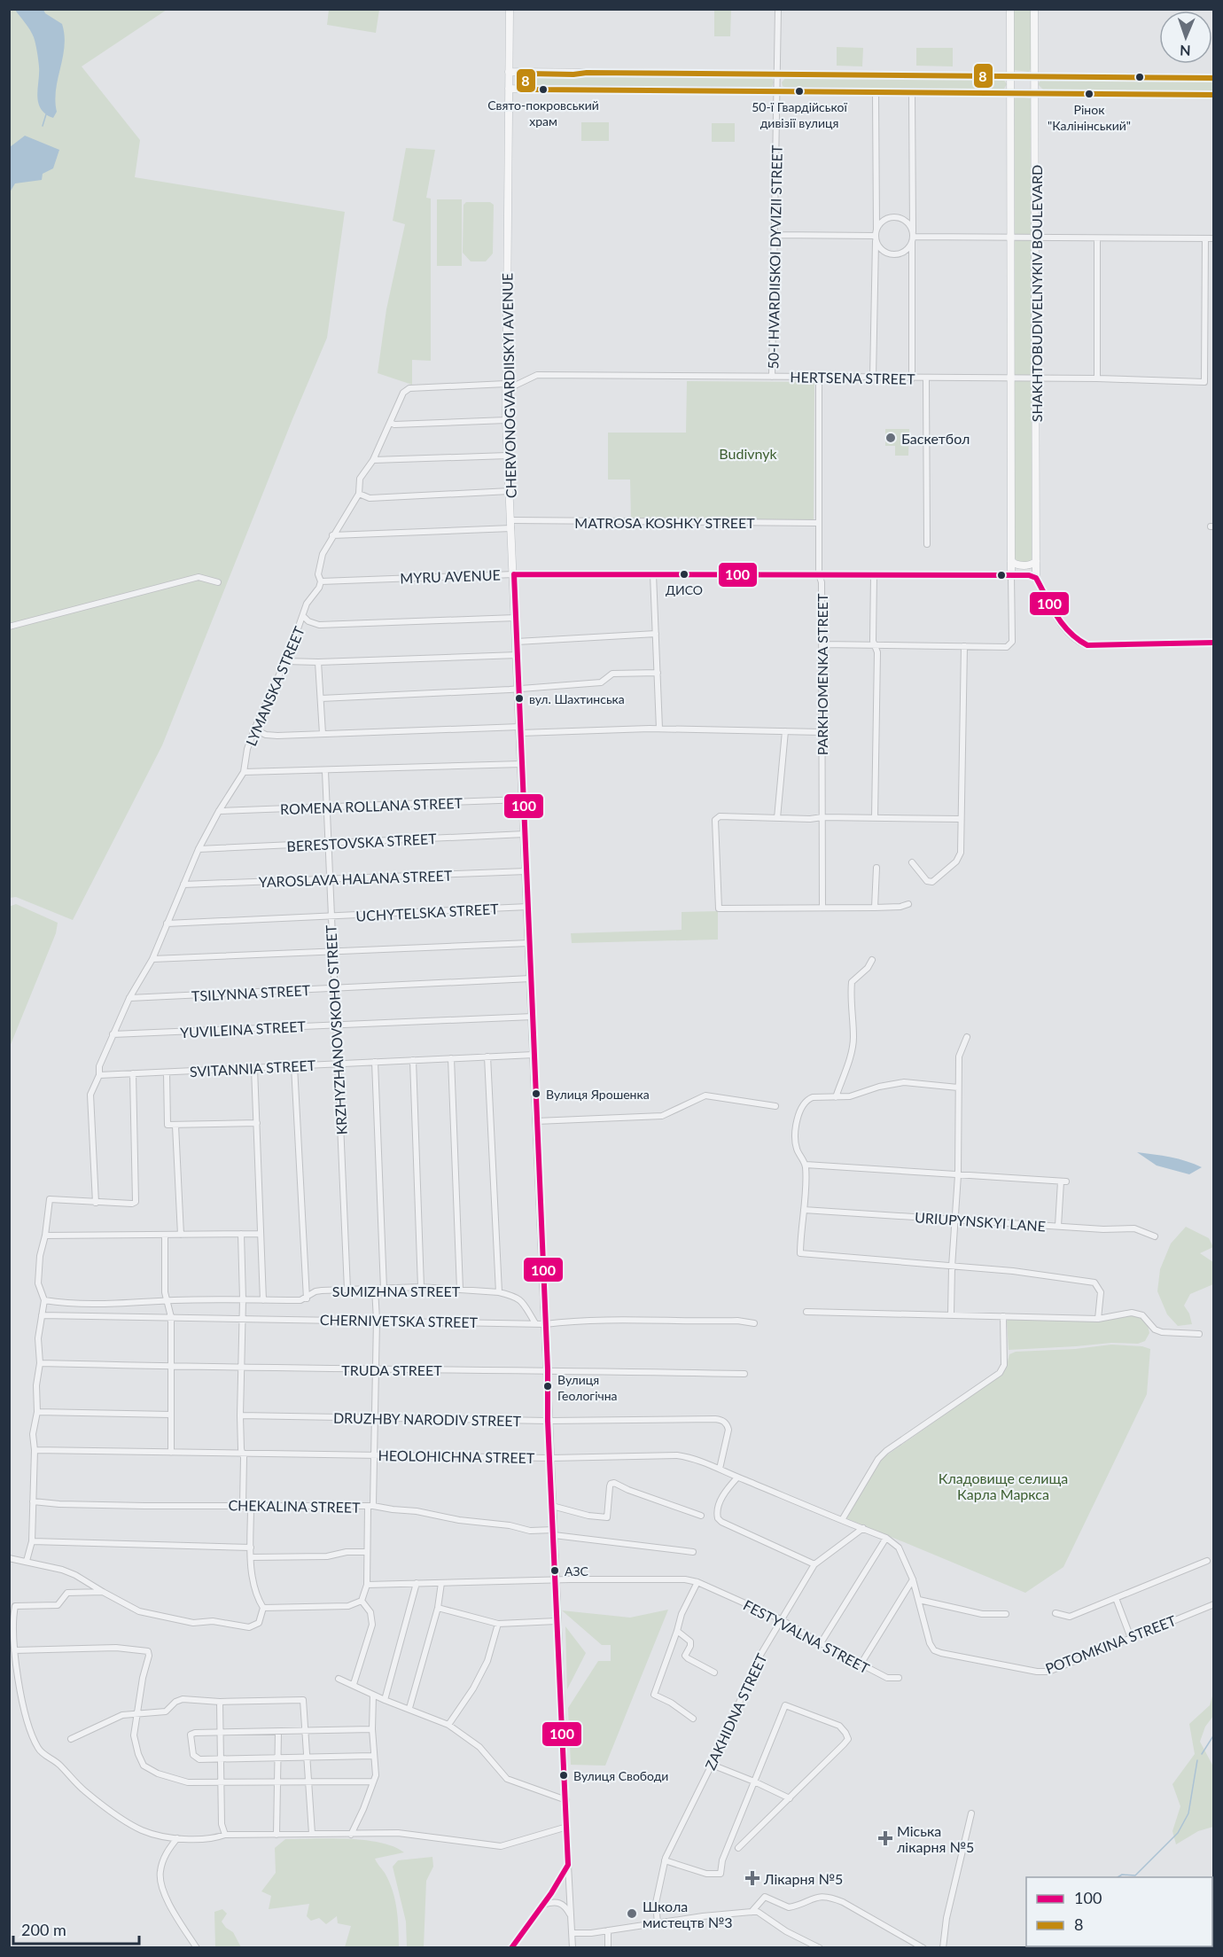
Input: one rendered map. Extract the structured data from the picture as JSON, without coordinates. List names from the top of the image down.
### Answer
{
  "streets": {
    "main road": ["SHAKHTOBUDIVELNYKIV BOULEVARD", "CHERVONOGVARDIISKYI AVENUE", "MYRU AVENUE"],
    "street": [
      "50-I HVARDIISKOI DYVIZII STREET",
      "HERTSENA STREET",
      "MATROSA KOSHKY STREET",
      "PARKHOMENKA STREET",
      "LYMANSKA STREET",
      "ROMENA ROLLANA STREET",
      "BERESTOVSKA STREET",
      "YAROSLAVA HALANA STREET",
      "UCHYTELSKA STREET",
      "TSILYNNA STREET",
      "YUVILEINA STREET",
      "KRZHYZHANOVSKOHO STREET",
      "SVITANNIA STREET",
      "URIUPYNSKYI LANE",
      "SUMIZHNA STREET",
      "CHERNIVETSKA STREET",
      "TRUDA STREET",
      "DRUZHBY NARODIV STREET",
      "HEOLOHICHNA STREET",
      "CHEKALINA STREET",
      "FESTYVALNA STREET",
      "POTOMKINA STREET",
      "ZAKHIDNA STREET"
    ]
  },
  "crossings": [
    ["50-I HVARDIISKOI DYVIZII STREET", "HERTSENA STREET"],
    ["SHAKHTOBUDIVELNYKIV BOULEVARD", "HERTSENA STREET"],
    ["SHAKHTOBUDIVELNYKIV BOULEVARD", "MYRU AVENUE"],
    ["HERTSENA STREET", "CHERVONOGVARDIISKYI AVENUE"],
    ["HERTSENA STREET", "PARKHOMENKA STREET"],
    ["CHERVONOGVARDIISKYI AVENUE", "MATROSA KOSHKY STREET"],
    ["CHERVONOGVARDIISKYI AVENUE", "MYRU AVENUE"],
    ["CHERVONOGVARDIISKYI AVENUE", "LYMANSKA STREET"],
    ["CHERVONOGVARDIISKYI AVENUE", "ROMENA ROLLANA STREET"],
    ["CHERVONOGVARDIISKYI AVENUE", "BERESTOVSKA STREET"],
    ["CHERVONOGVARDIISKYI AVENUE", "YAROSLAVA HALANA STREET"],
    ["CHERVONOGVARDIISKYI AVENUE", "UCHYTELSKA STREET"],
    ["CHERVONOGVARDIISKYI AVENUE", "TSILYNNA STREET"],
    ["CHERVONOGVARDIISKYI AVENUE", "YUVILEINA STREET"],
    ["CHERVONOGVARDIISKYI AVENUE", "SVITANNIA STREET"],
    ["CHERVONOGVARDIISKYI AVENUE", "CHERNIVETSKA STREET"],
    ["CHERVONOGVARDIISKYI AVENUE", "TRUDA STREET"],
    ["CHERVONOGVARDIISKYI AVENUE", "DRUZHBY NARODIV STREET"],
    ["CHERVONOGVARDIISKYI AVENUE", "HEOLOHICHNA STREET"],
    ["CHERVONOGVARDIISKYI AVENUE", "CHEKALINA STREET"],
    ["CHERVONOGVARDIISKYI AVENUE", "FESTYVALNA STREET"],
    ["MATROSA KOSHKY STREET", "PARKHOMENKA STREET"],
    ["MATROSA KOSHKY STREET", "LYMANSKA STREET"],
    ["MYRU AVENUE", "PARKHOMENKA STREET"],
    ["MYRU AVENUE", "LYMANSKA STREET"],
    ["LYMANSKA STREET", "ROMENA ROLLANA STREET"],
    ["LYMANSKA STREET", "BERESTOVSKA STREET"],
    ["LYMANSKA STREET", "YAROSLAVA HALANA STREET"],
    ["LYMANSKA STREET", "UCHYTELSKA STREET"],
    ["LYMANSKA STREET", "TSILYNNA STREET"],
    ["LYMANSKA STREET", "YUVILEINA STREET"],
    ["LYMANSKA STREET", "SVITANNIA STREET"],
    ["ROMENA ROLLANA STREET", "KRZHYZHANOVSKOHO STREET"],
    ["BERESTOVSKA STREET", "KRZHYZHANOVSKOHO STREET"],
    ["YAROSLAVA HALANA STREET", "KRZHYZHANOVSKOHO STREET"],
    ["UCHYTELSKA STREET", "KRZHYZHANOVSKOHO STREET"],
    ["TSILYNNA STREET", "KRZHYZHANOVSKOHO STREET"],
    ["YUVILEINA STREET", "KRZHYZHANOVSKOHO STREET"],
    ["KRZHYZHANOVSKOHO STREET", "SVITANNIA STREET"],
    ["KRZHYZHANOVSKOHO STREET", "SUMIZHNA STREET"],
    ["SUMIZHNA STREET", "CHERNIVETSKA STREET"],
    ["DRUZHBY NARODIV STREET", "HEOLOHICHNA STREET"],
    ["HEOLOHICHNA STREET", "POTOMKINA STREET"],
    ["HEOLOHICHNA STREET", "ZAKHIDNA STREET"],
    ["FESTYVALNA STREET", "ZAKHIDNA STREET"],
    ["POTOMKINA STREET", "ZAKHIDNA STREET"]
  ],
  "parks": ["Budivnyk", "Кладовище селища Карла Маркса"],
  "places": {
    "other": [
      "Свято-покровський храм",
      "50-ї Гвардійської дивізії вулиця",
      "Рінок \"Калінінський\"",
      "Баскетбол",
      "ДИСО",
      "вул. Шахтинська",
      "Вулиця Ярошенка",
      "Вулиця Геологічна",
      "АЗС",
      "Вулиця Свободи",
      "Школа мистецтв №3"
    ],
    "health": ["Міська лікарня №5", "Лікарня №5"]
  },
  "lines": ["transit line 8", "transit line 100"],
  "legend": ["100", "8"],
  "scale_bar": "200 m",
  "north": "bottom"
}
